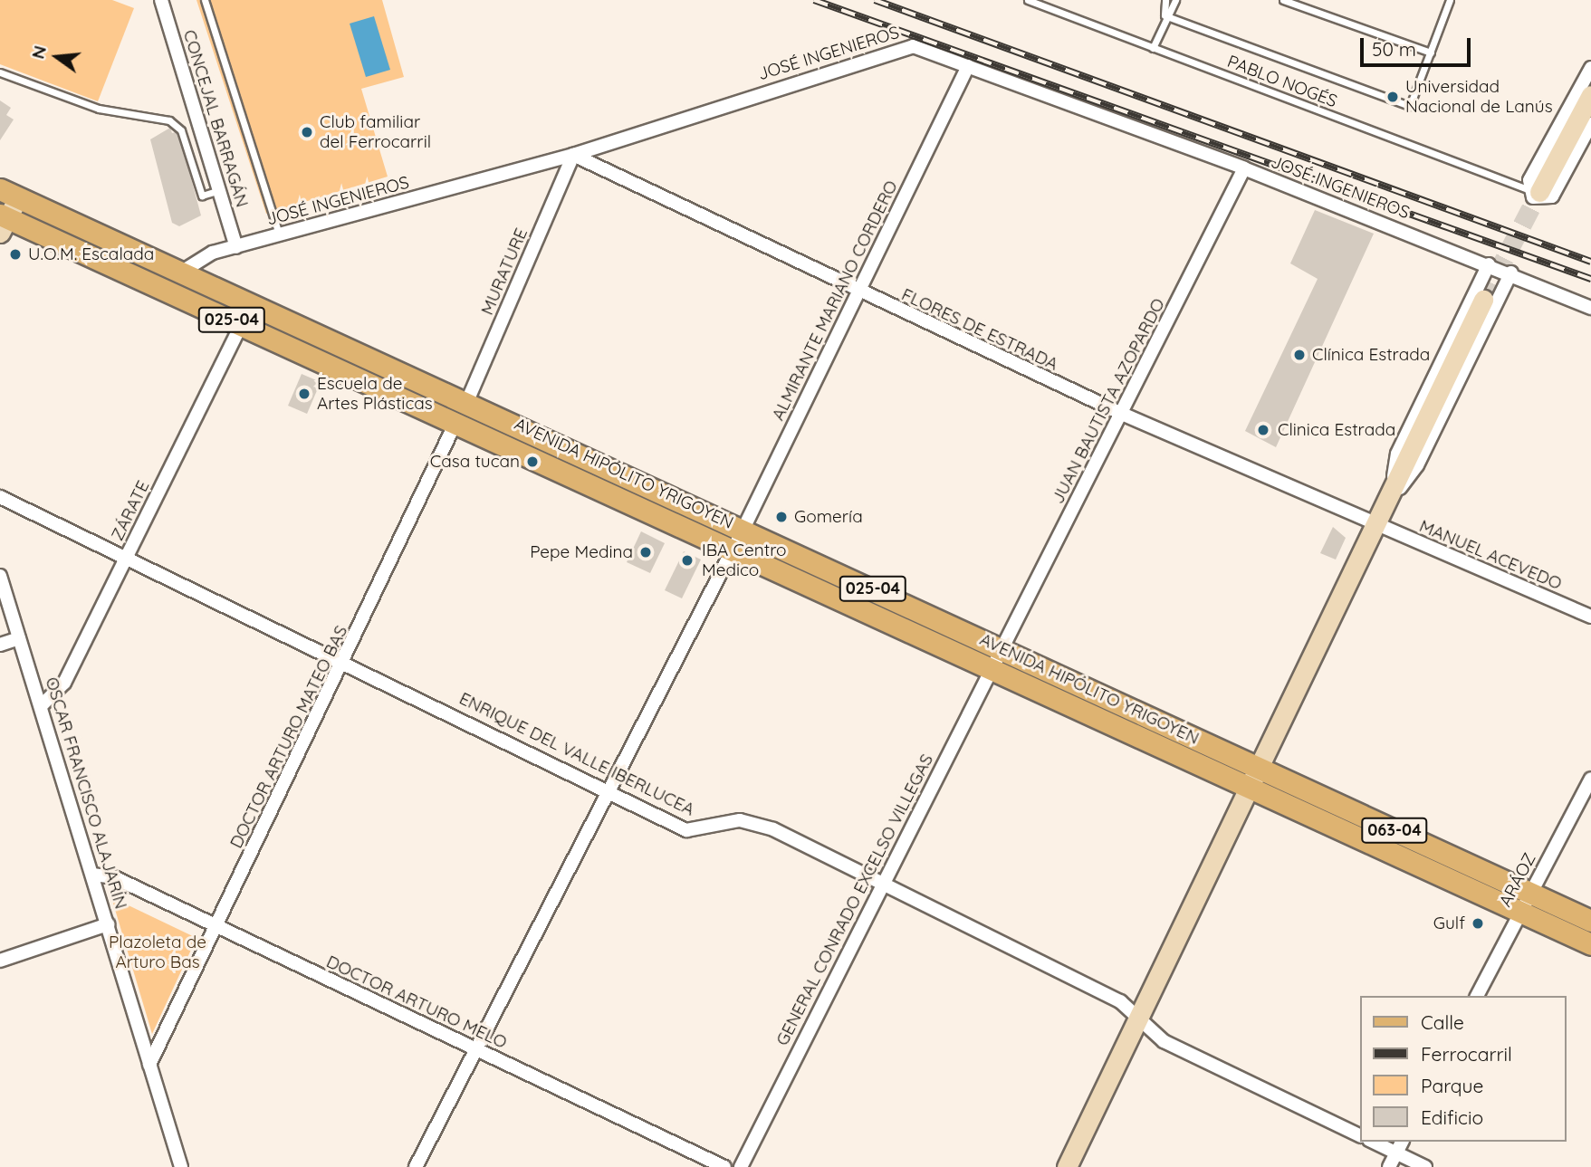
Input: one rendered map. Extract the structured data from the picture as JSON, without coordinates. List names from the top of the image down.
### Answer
{
  "streets": {
    "main road": ["025-04", "AVENIDA HIPÓLITO YRIGOYEN", "063-04"],
    "street": [
      "JOSÉ INGENIEROS",
      "CONCEJAL BARRAGÁN",
      "MURATURE",
      "ALMIRANTE MARIANO CORDERO",
      "FLORES DE ESTRADA",
      "JUAN BAUTISTA AZOPARDO",
      "ZÁRATE",
      "MANUEL ACEVEDO",
      "DOCTOR ARTURO MATEO BAS",
      "ENRIQUE DEL VALLE IBERLUCEA",
      "OSCAR FRANCISCO ALAJARÍN",
      "ARÁOZ",
      "GENERAL CONRADO EXCELSO VILLEGAS",
      "DOCTOR ARTURO MELO"
    ],
    "lane": ["PABLO NOGÉS"]
  },
  "crossings": [
    ["JOSÉ INGENIEROS", "CONCEJAL BARRAGÁN"],
    ["JOSÉ INGENIEROS", "MURATURE"],
    ["JOSÉ INGENIEROS", "ALMIRANTE MARIANO CORDERO"],
    ["JOSÉ INGENIEROS", "FLORES DE ESTRADA"],
    ["JOSÉ INGENIEROS", "JUAN BAUTISTA AZOPARDO"],
    ["JOSÉ INGENIEROS", "AVENIDA HIPÓLITO YRIGOYEN"],
    ["MURATURE", "FLORES DE ESTRADA"],
    ["MURATURE", "AVENIDA HIPÓLITO YRIGOYEN"],
    ["ALMIRANTE MARIANO CORDERO", "FLORES DE ESTRADA"],
    ["ALMIRANTE MARIANO CORDERO", "AVENIDA HIPÓLITO YRIGOYEN"],
    ["ALMIRANTE MARIANO CORDERO", "ENRIQUE DEL VALLE IBERLUCEA"],
    ["ALMIRANTE MARIANO CORDERO", "DOCTOR ARTURO MELO"],
    ["FLORES DE ESTRADA", "JUAN BAUTISTA AZOPARDO"],
    ["FLORES DE ESTRADA", "MANUEL ACEVEDO"],
    ["JUAN BAUTISTA AZOPARDO", "AVENIDA HIPÓLITO YRIGOYEN"],
    ["JUAN BAUTISTA AZOPARDO", "GENERAL CONRADO EXCELSO VILLEGAS"],
    ["AVENIDA HIPÓLITO YRIGOYEN", "ZÁRATE"],
    ["AVENIDA HIPÓLITO YRIGOYEN", "DOCTOR ARTURO MATEO BAS"],
    ["AVENIDA HIPÓLITO YRIGOYEN", "ARÁOZ"],
    ["AVENIDA HIPÓLITO YRIGOYEN", "GENERAL CONRADO EXCELSO VILLEGAS"],
    ["ZÁRATE", "ENRIQUE DEL VALLE IBERLUCEA"],
    ["ZÁRATE", "OSCAR FRANCISCO ALAJARÍN"],
    ["DOCTOR ARTURO MATEO BAS", "ENRIQUE DEL VALLE IBERLUCEA"],
    ["DOCTOR ARTURO MATEO BAS", "OSCAR FRANCISCO ALAJARÍN"],
    ["DOCTOR ARTURO MATEO BAS", "DOCTOR ARTURO MELO"],
    ["ENRIQUE DEL VALLE IBERLUCEA", "GENERAL CONRADO EXCELSO VILLEGAS"],
    ["OSCAR FRANCISCO ALAJARÍN", "DOCTOR ARTURO MELO"]
  ],
  "parks": ["Plazoleta de Arturo Bas"],
  "places": [
    "Universidad Nacional de Lanús",
    "Club familiar del Ferrocarril",
    "U.O.M. Escalada",
    "Clínica Estrada",
    "Escuela de Artes Plásticas",
    "Clinica Estrada",
    "Casa tucan",
    "Gomería",
    "Pepe Medina",
    "IBA Centro Medico",
    "Gulf"
  ],
  "legend": [
    "Calle",
    "Ferrocarril",
    "Parque",
    "Edificio"
  ],
  "scale_bar": "50 m",
  "north": "left"
}
